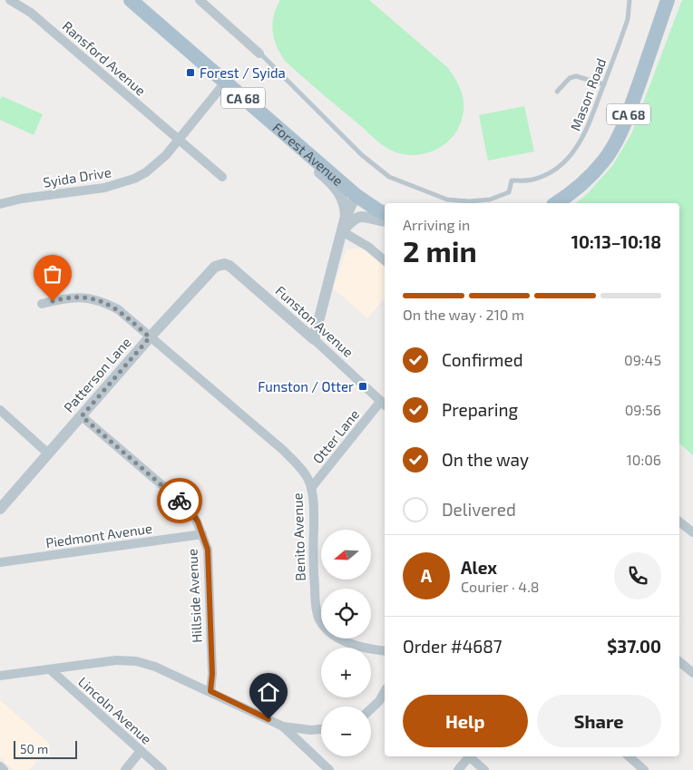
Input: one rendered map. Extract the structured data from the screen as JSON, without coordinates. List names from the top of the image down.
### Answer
{
  "streets": {
    "main road": ["CA 68", "Forest Avenue"],
    "street": [
      "Ransford Avenue",
      "Syida Drive",
      "Funston Avenue",
      "Patterson Lane",
      "Otter Lane",
      "Piedmont Avenue",
      "Benito Avenue",
      "Hillside Avenue",
      "Lincoln Avenue"
    ],
    "lane": ["Mason Road"]
  },
  "crossings": [
    ["Ransford Avenue", "Syida Drive"],
    ["Forest Avenue", "Syida Drive"],
    ["Funston Avenue", "Patterson Lane"],
    ["Funston Avenue", "Otter Lane"],
    ["Patterson Lane", "Benito Avenue"],
    ["Patterson Lane", "Hillside Avenue"],
    ["Otter Lane", "Benito Avenue"],
    ["Piedmont Avenue", "Hillside Avenue"]
  ],
  "places": {
    "transit": ["Forest / Syida", "Funston / Otter"]
  },
  "scale_bar": "50 m",
  "north": "left",
  "page": {
    "heading": ["2 min", "Arriving in", "10:13–10:18"],
    "panel": [
      "Alex",
      "Courier · 4.8",
      "Order #4687",
      "$37.00"
    ],
    "bar": "On the way · 210 m",
    "list": [
      ["Confirmed", "09:45"],
      ["Preparing", "09:56"],
      ["On the way", "10:06"],
      "Delivered"
    ],
    "map_buttons": ["+", "−"],
    "round": "A",
    "buttons": ["Help", "Share"],
    "scale": "50 m"
  }
}
